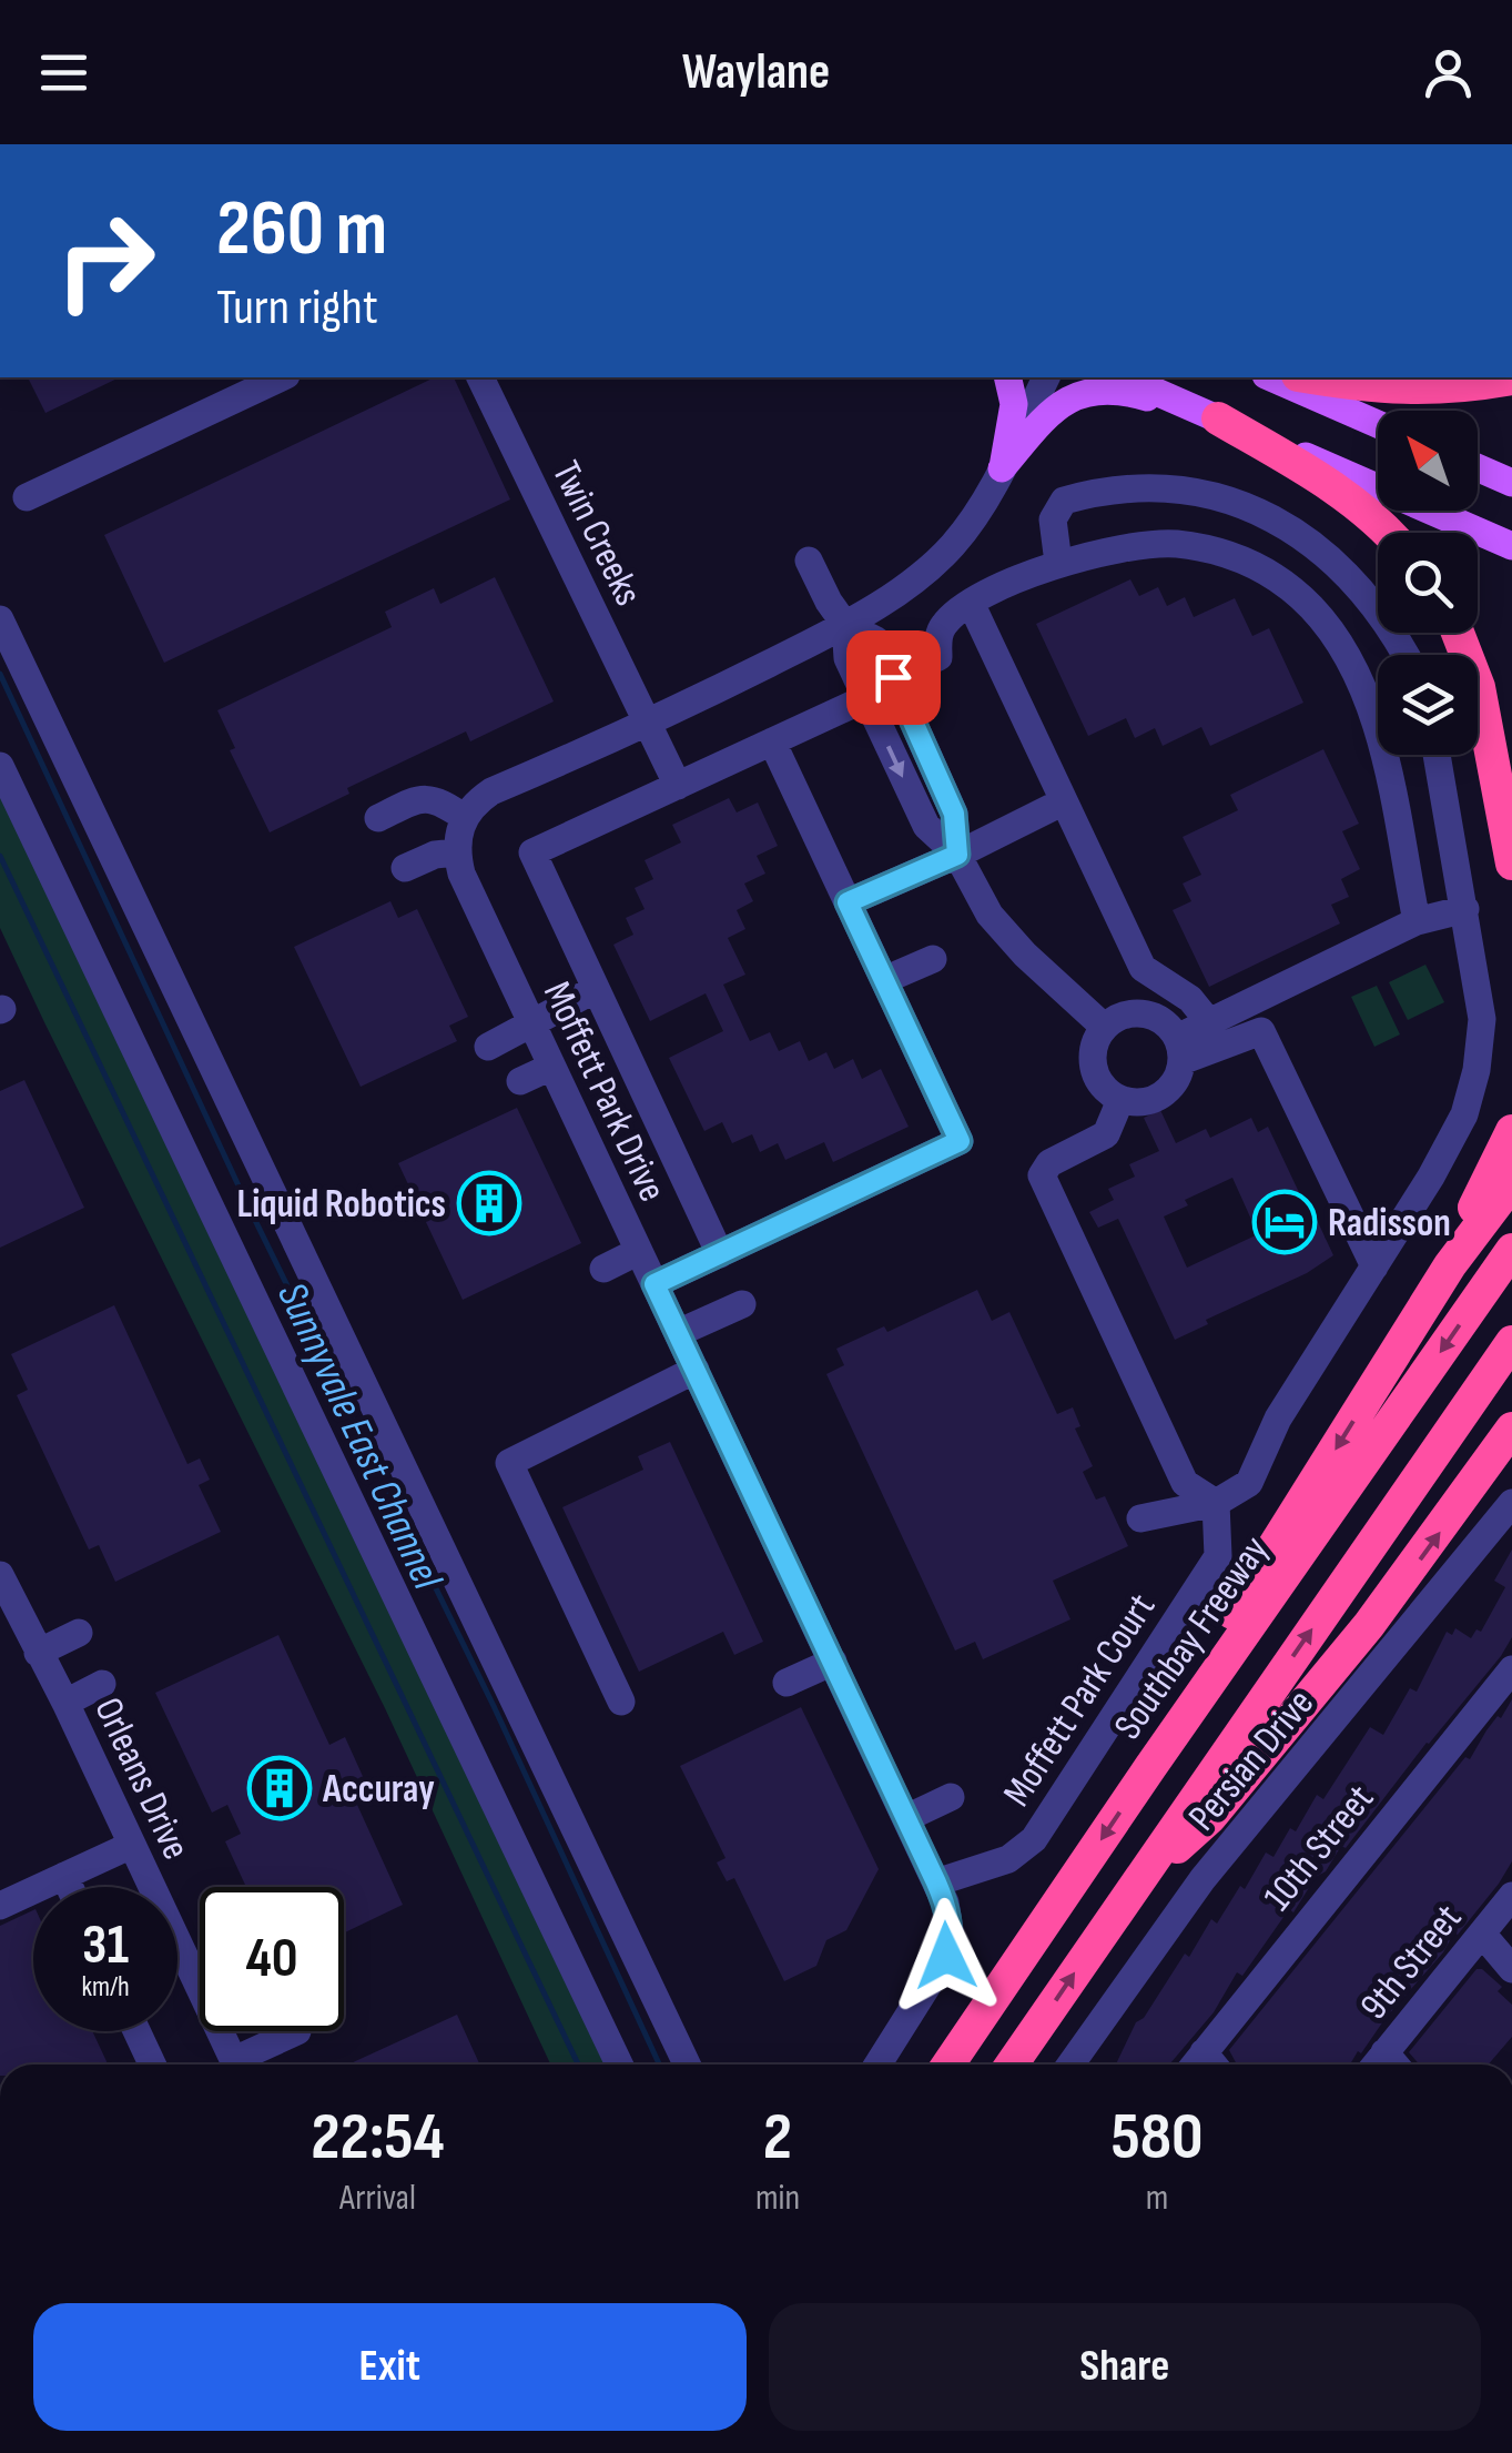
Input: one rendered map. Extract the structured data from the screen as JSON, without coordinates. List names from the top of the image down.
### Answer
{
  "streets": {
    "highway": ["Southbay Freeway"],
    "street": [
      "Twin Creeks",
      "Moffett Park Drive",
      "Moffett Park Court",
      "Persian Drive",
      "Orleans Drive",
      "10th Street",
      "9th Street"
    ]
  },
  "crossings": [
    ["Moffett Park Drive", "Moffett Park Court"]
  ],
  "water": ["Sunnyvale East Channel"],
  "places": {
    "building": ["Liquid Robotics", "Accuray"],
    "hotel": ["Radisson"]
  },
  "north": "top left",
  "page": {
    "header": "Waylane",
    "turn": ["260 m", "Turn right"],
    "speed": "31 km/h",
    "limit": "40",
    "eta": [
      "22:54",
      "Arrival",
      "2",
      "min",
      "580",
      "m"
    ],
    "buttons": ["Exit", "Share"]
  }
}
